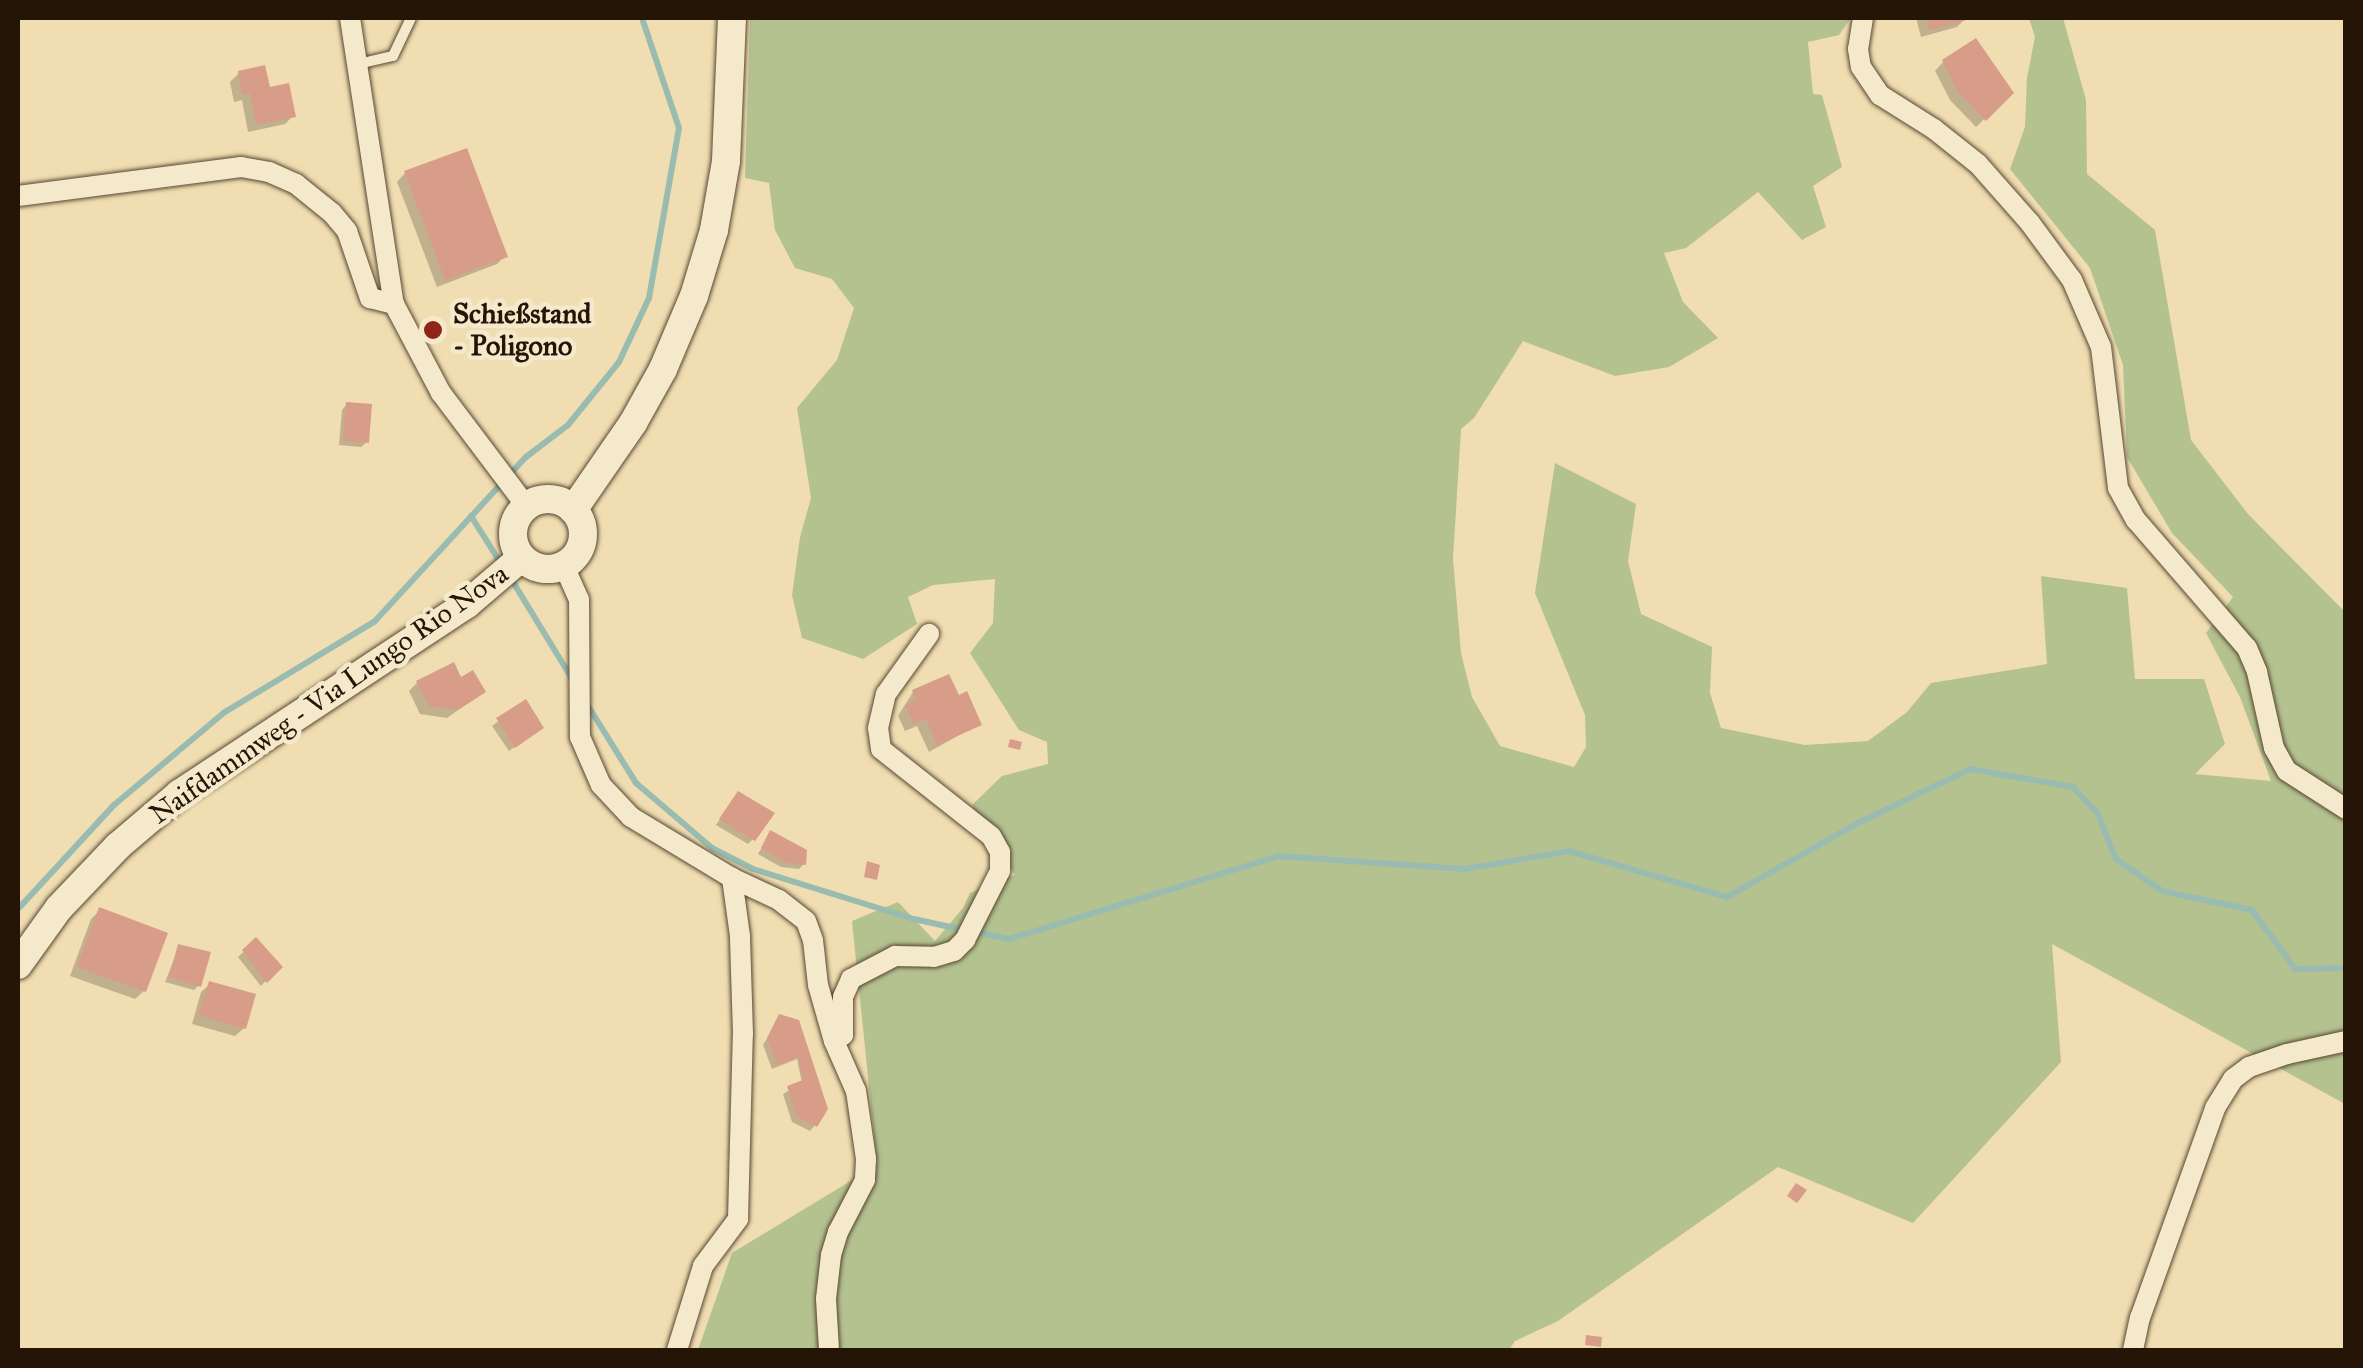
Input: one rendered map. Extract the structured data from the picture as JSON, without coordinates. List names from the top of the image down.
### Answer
{
  "streets": {
    "main road": ["Naifdammweg - Via Lungo Rio Nova"]
  },
  "places": ["Schießstand - Poligono"]
}
